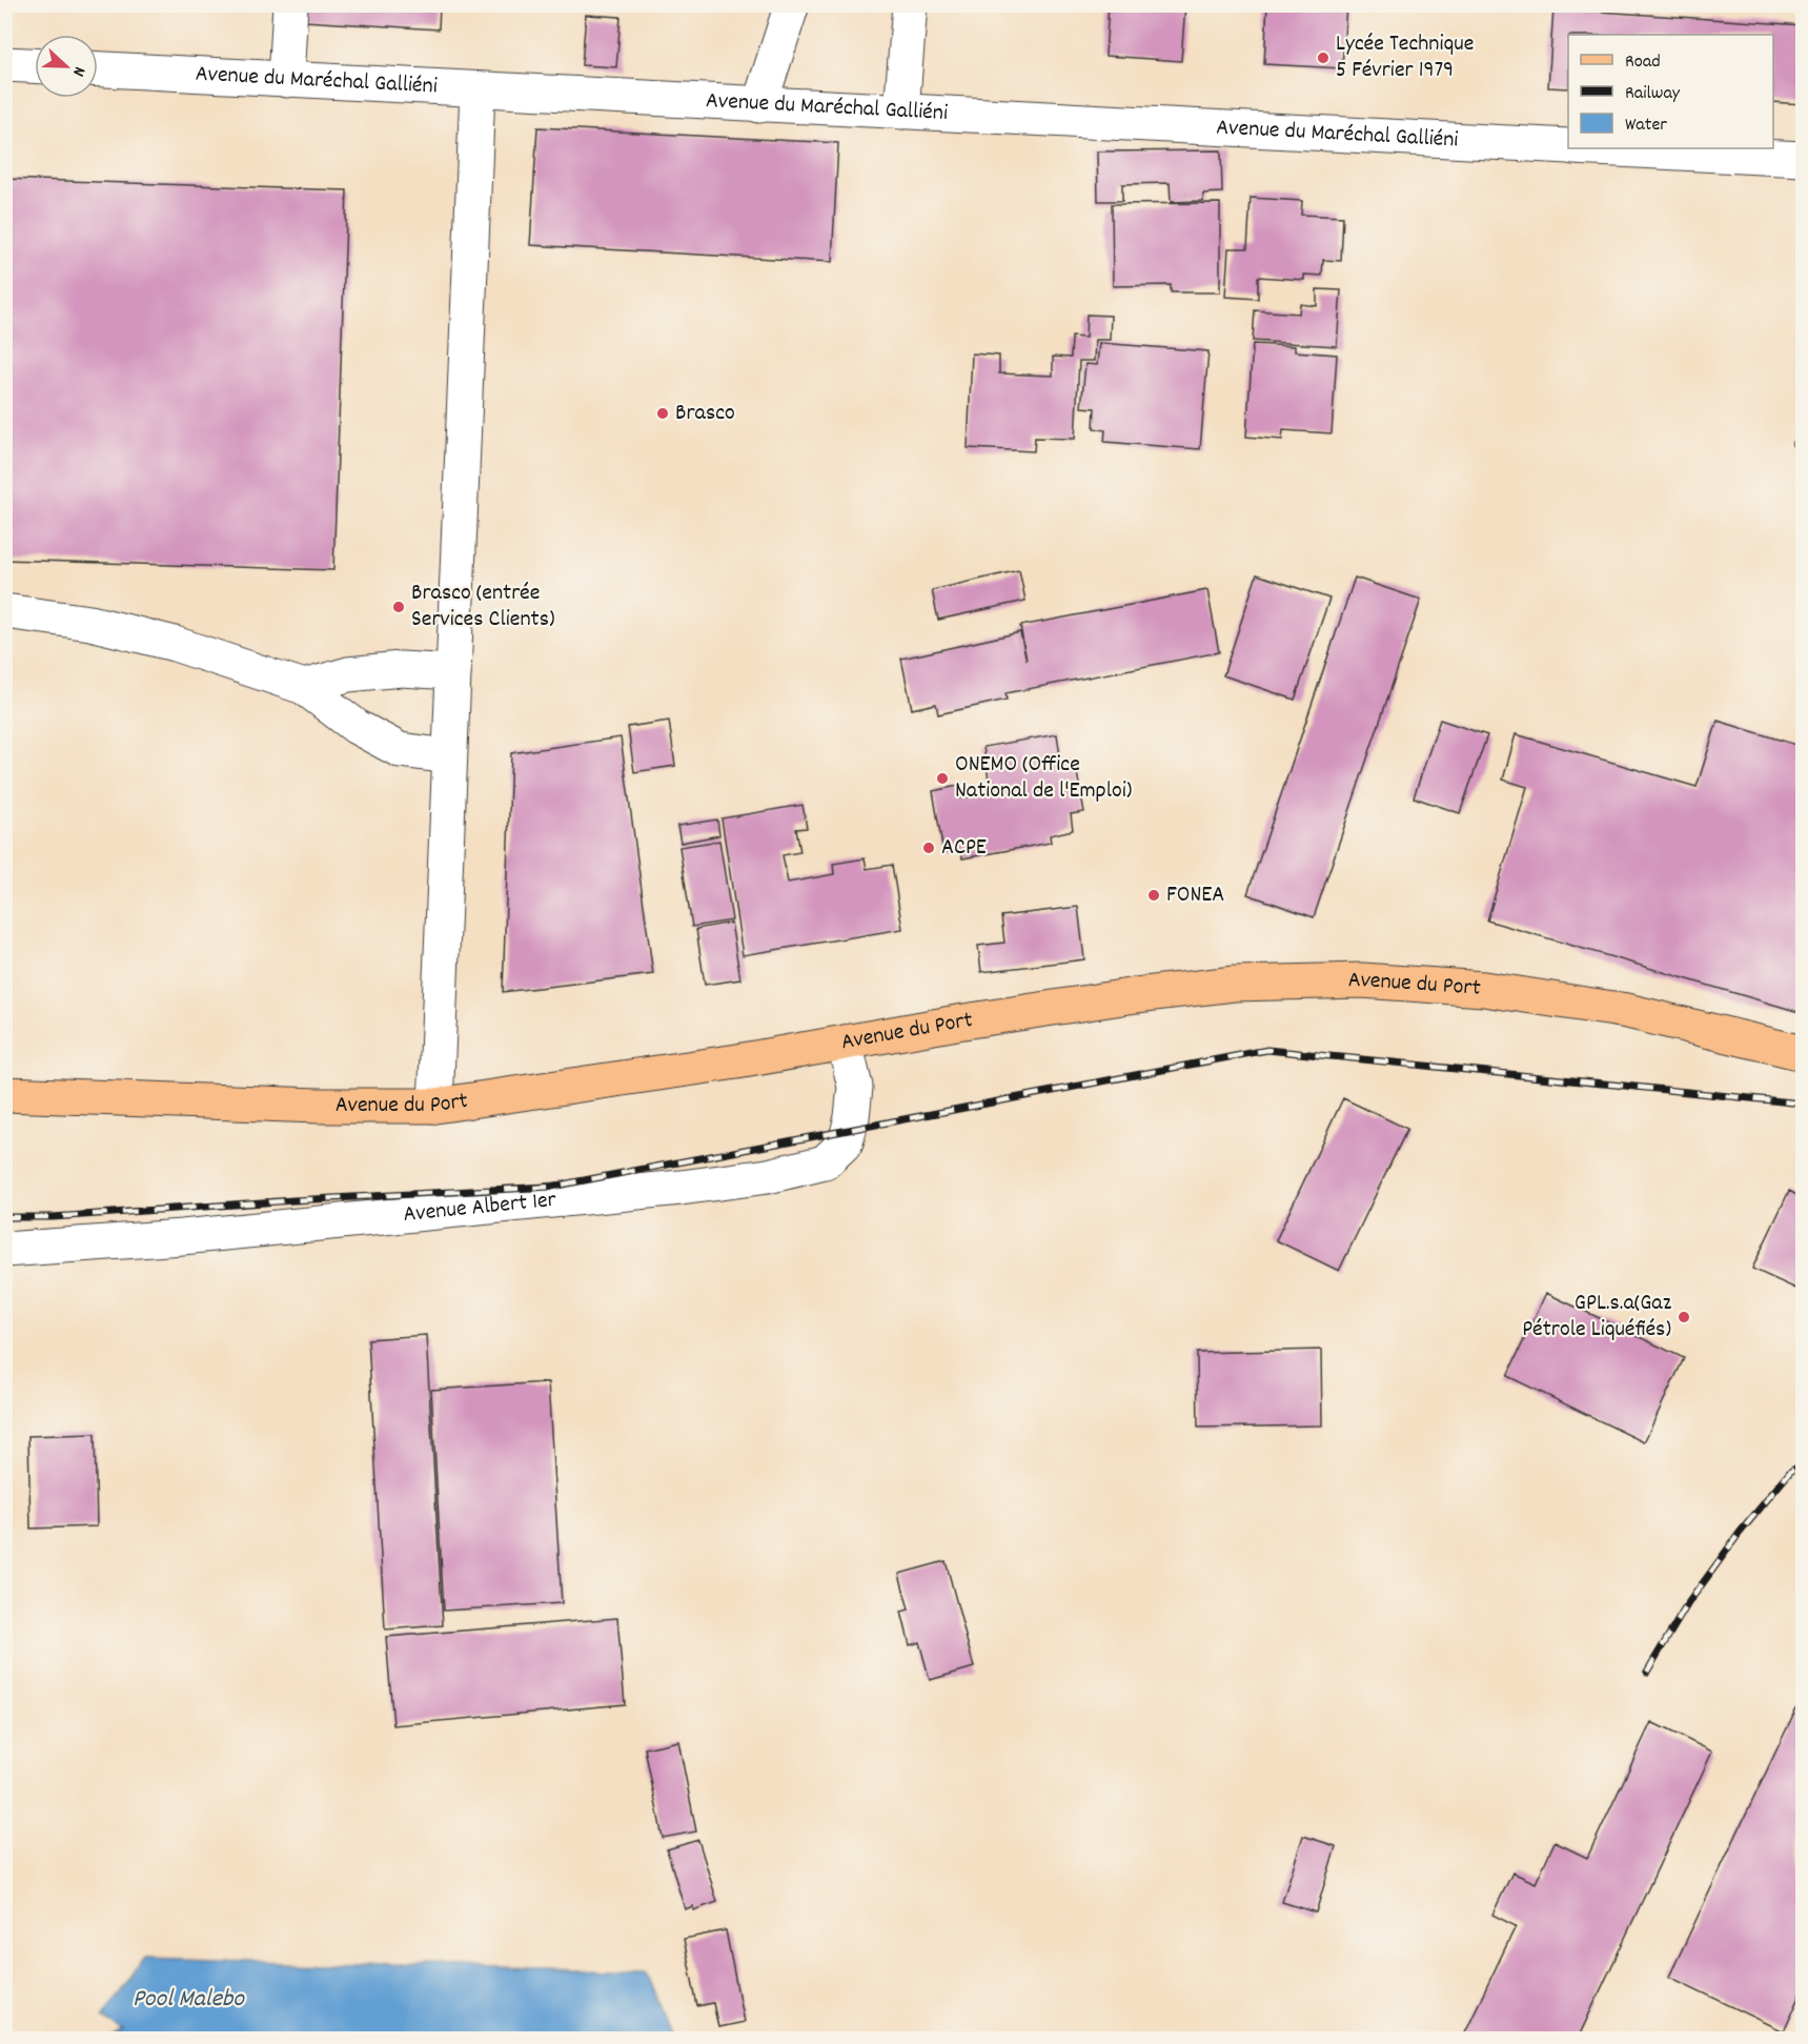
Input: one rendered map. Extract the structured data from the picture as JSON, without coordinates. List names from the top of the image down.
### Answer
{
  "streets": {
    "main road": ["Avenue du Port"],
    "street": ["Avenue du Maréchal Galliéni", "Avenue Albert 1er"]
  },
  "crossings": [
    ["Avenue du Port", "Avenue Albert 1er"]
  ],
  "water": ["Pool Malebo"],
  "places": [
    "Lycée Technique 5 Février 1979",
    "Brasco",
    "Brasco (entrée Services Clients)",
    "ONEMO (Office National de l'Emploi)",
    "ACPE",
    "FONEA",
    "GPL.s.a(Gaz Pétrole Liquéfiés)"
  ],
  "legend": ["Road", "Railway", "Water"],
  "north": "right"
}
